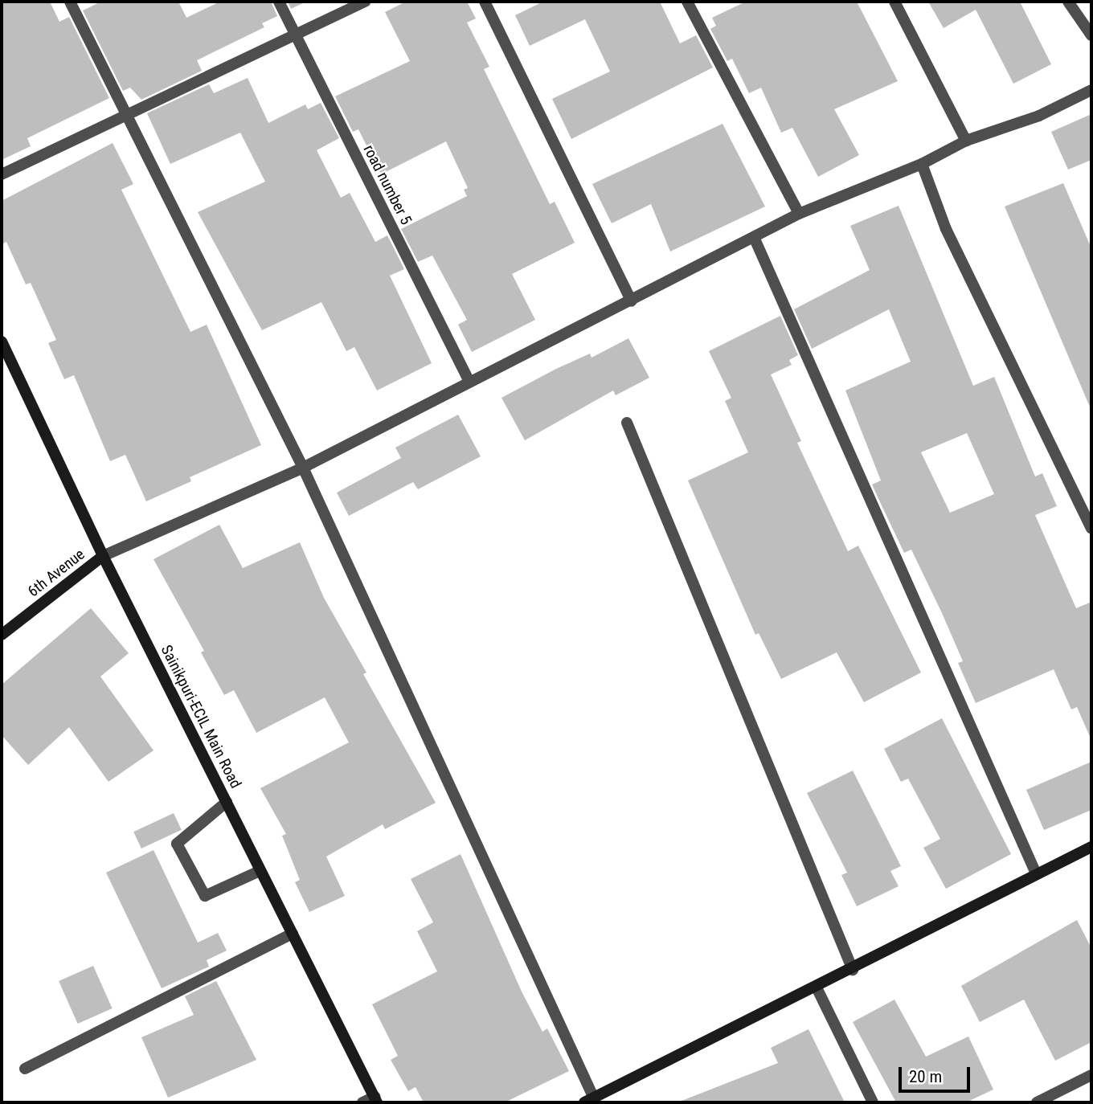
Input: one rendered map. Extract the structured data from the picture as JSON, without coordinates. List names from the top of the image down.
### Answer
{
  "streets": {
    "main road": ["6th Avenue", "Sainikpuri-ECIL Main Road"],
    "street": ["road number 5"]
  },
  "crossings": [
    ["6th Avenue", "Sainikpuri-ECIL Main Road"]
  ],
  "scale_bar": "20 m"
}
